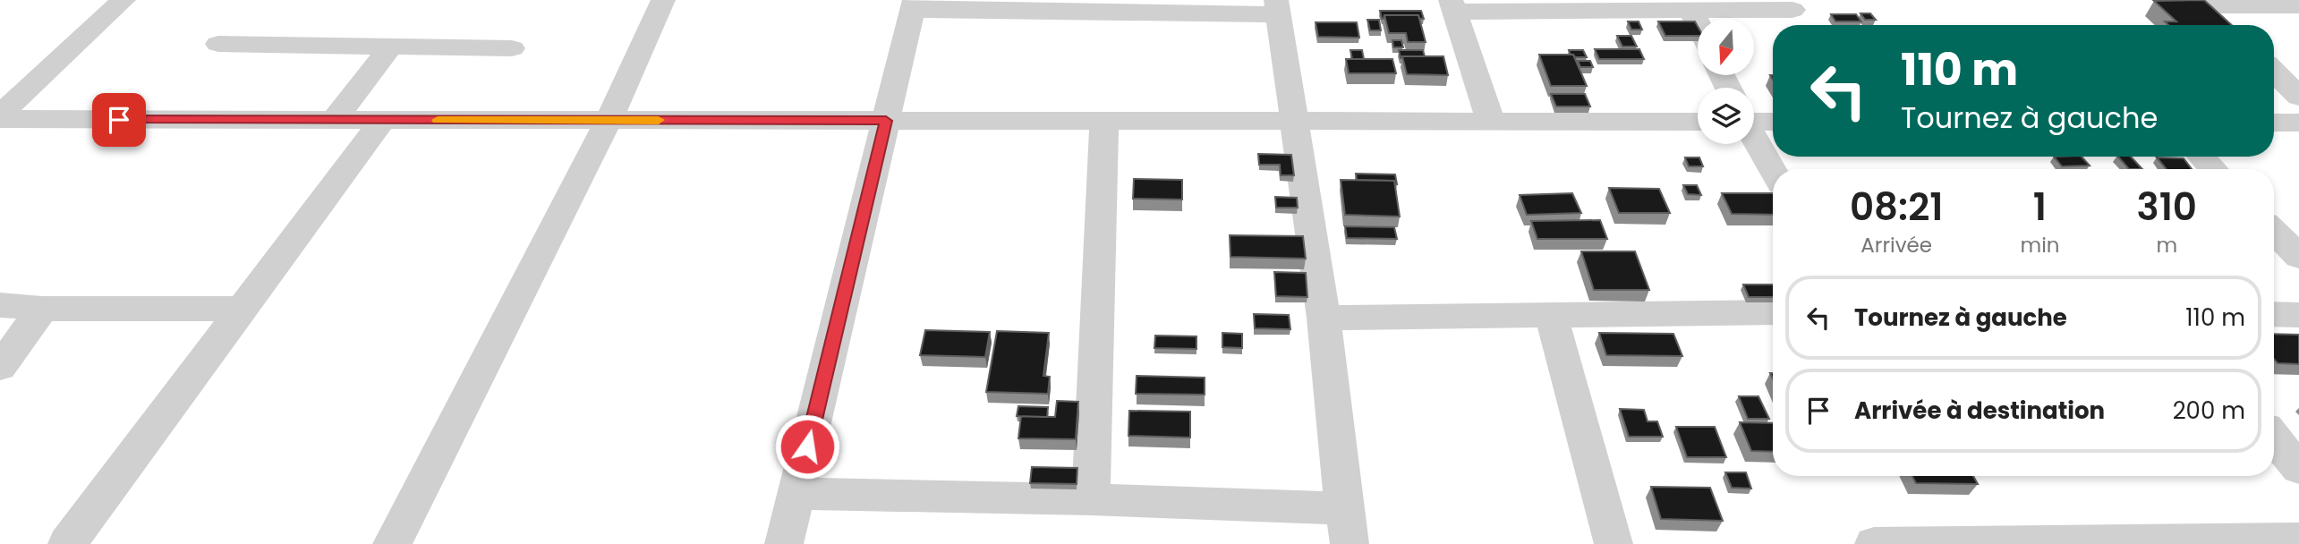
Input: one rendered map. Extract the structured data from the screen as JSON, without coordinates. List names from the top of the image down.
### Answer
{
  "north": "bottom",
  "page": {
    "turn": ["110 m", "Tournez à gauche"],
    "eta": [
      "08:21",
      "Arrivée",
      "1",
      "min",
      "310",
      "m"
    ],
    "list": [
      {
        "name": "Tournez à gauche",
        "value": "110 m"
      },
      {
        "name": "Arrivée à destination",
        "value": "200 m"
      }
    ]
  }
}
